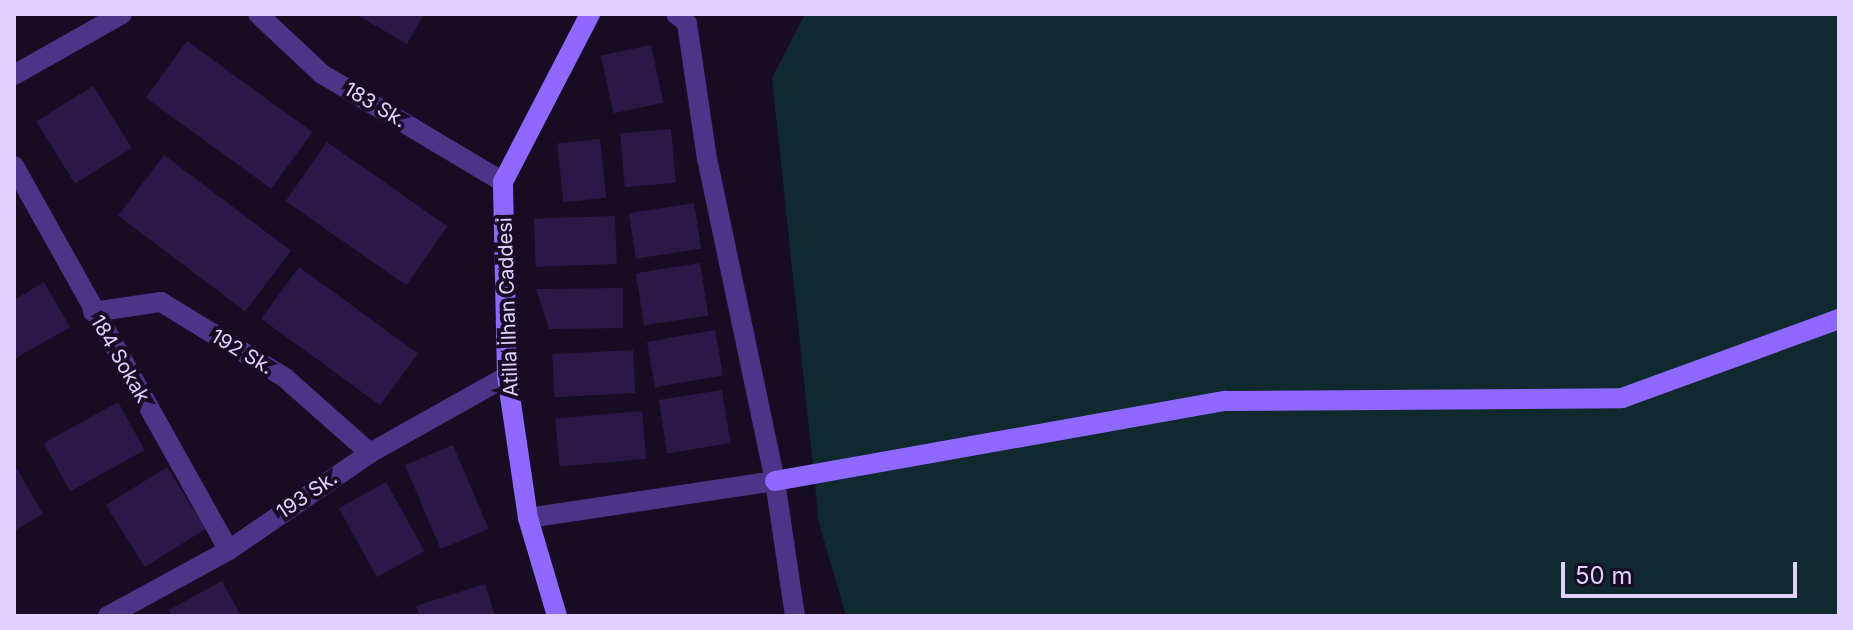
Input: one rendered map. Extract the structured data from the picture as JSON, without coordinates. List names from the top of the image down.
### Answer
{
  "streets": {
    "street": [
      "183 Sk.",
      "Atilla İlhan Caddesi",
      "192 Sk.",
      "184 Sokak",
      "193 Sk."
    ]
  },
  "crossings": [
    ["183 Sk.", "Atilla İlhan Caddesi"],
    ["Atilla İlhan Caddesi", "193 Sk."],
    ["192 Sk.", "184 Sokak"],
    ["192 Sk.", "193 Sk."],
    ["184 Sokak", "193 Sk."]
  ],
  "scale_bar": "50 m"
}
